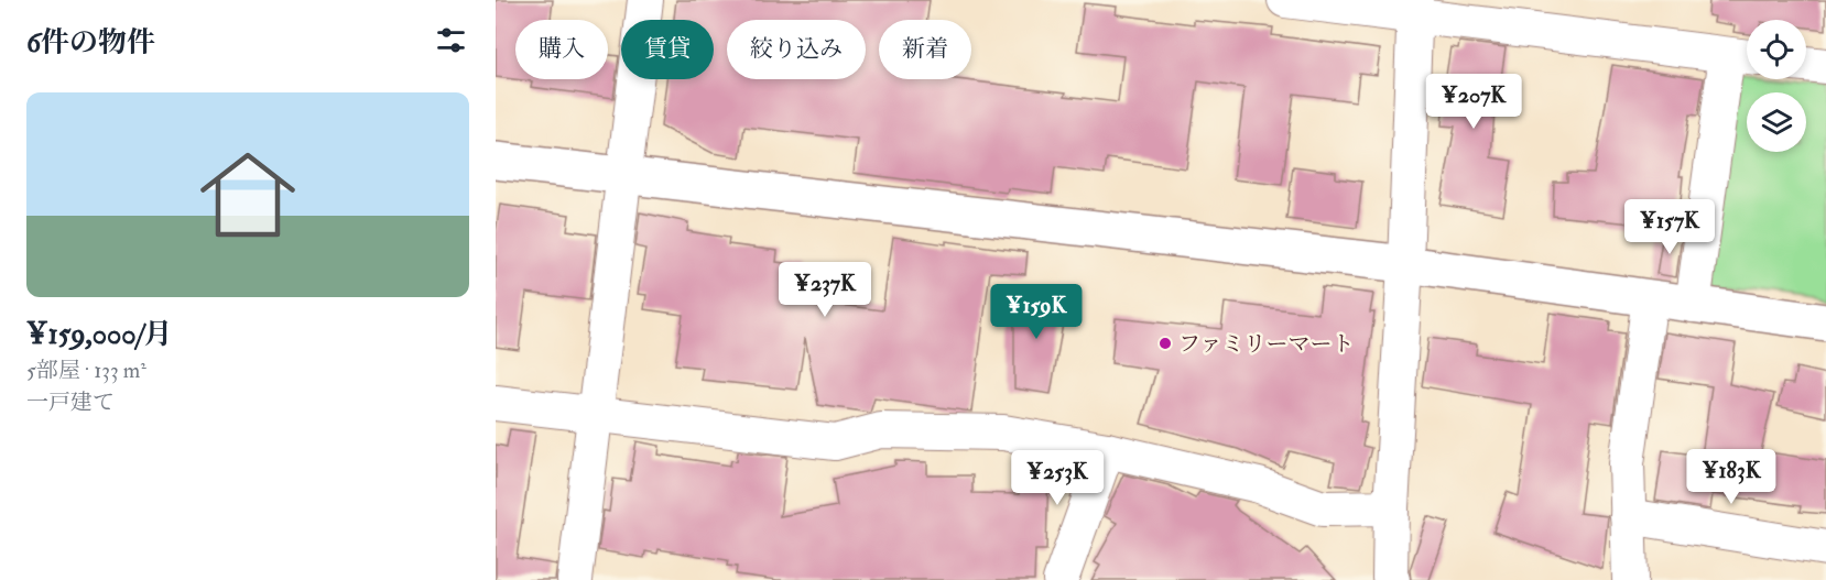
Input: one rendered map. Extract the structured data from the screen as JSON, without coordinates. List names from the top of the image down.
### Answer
{
  "places": ["ファミリーマート"],
  "page": {
    "heading": "6件の物件",
    "chip": [
      "購入",
      "賃貸",
      "絞り込み",
      "新着"
    ],
    "price": [
      "¥207K",
      "¥157K",
      "¥237K",
      "¥159K",
      "¥183K",
      "¥253K"
    ],
    "list": [
      {
        "name": "¥159,000/月",
        "note": "5部屋 · 133 m² · 一戸建て"
      }
    ]
  }
}
